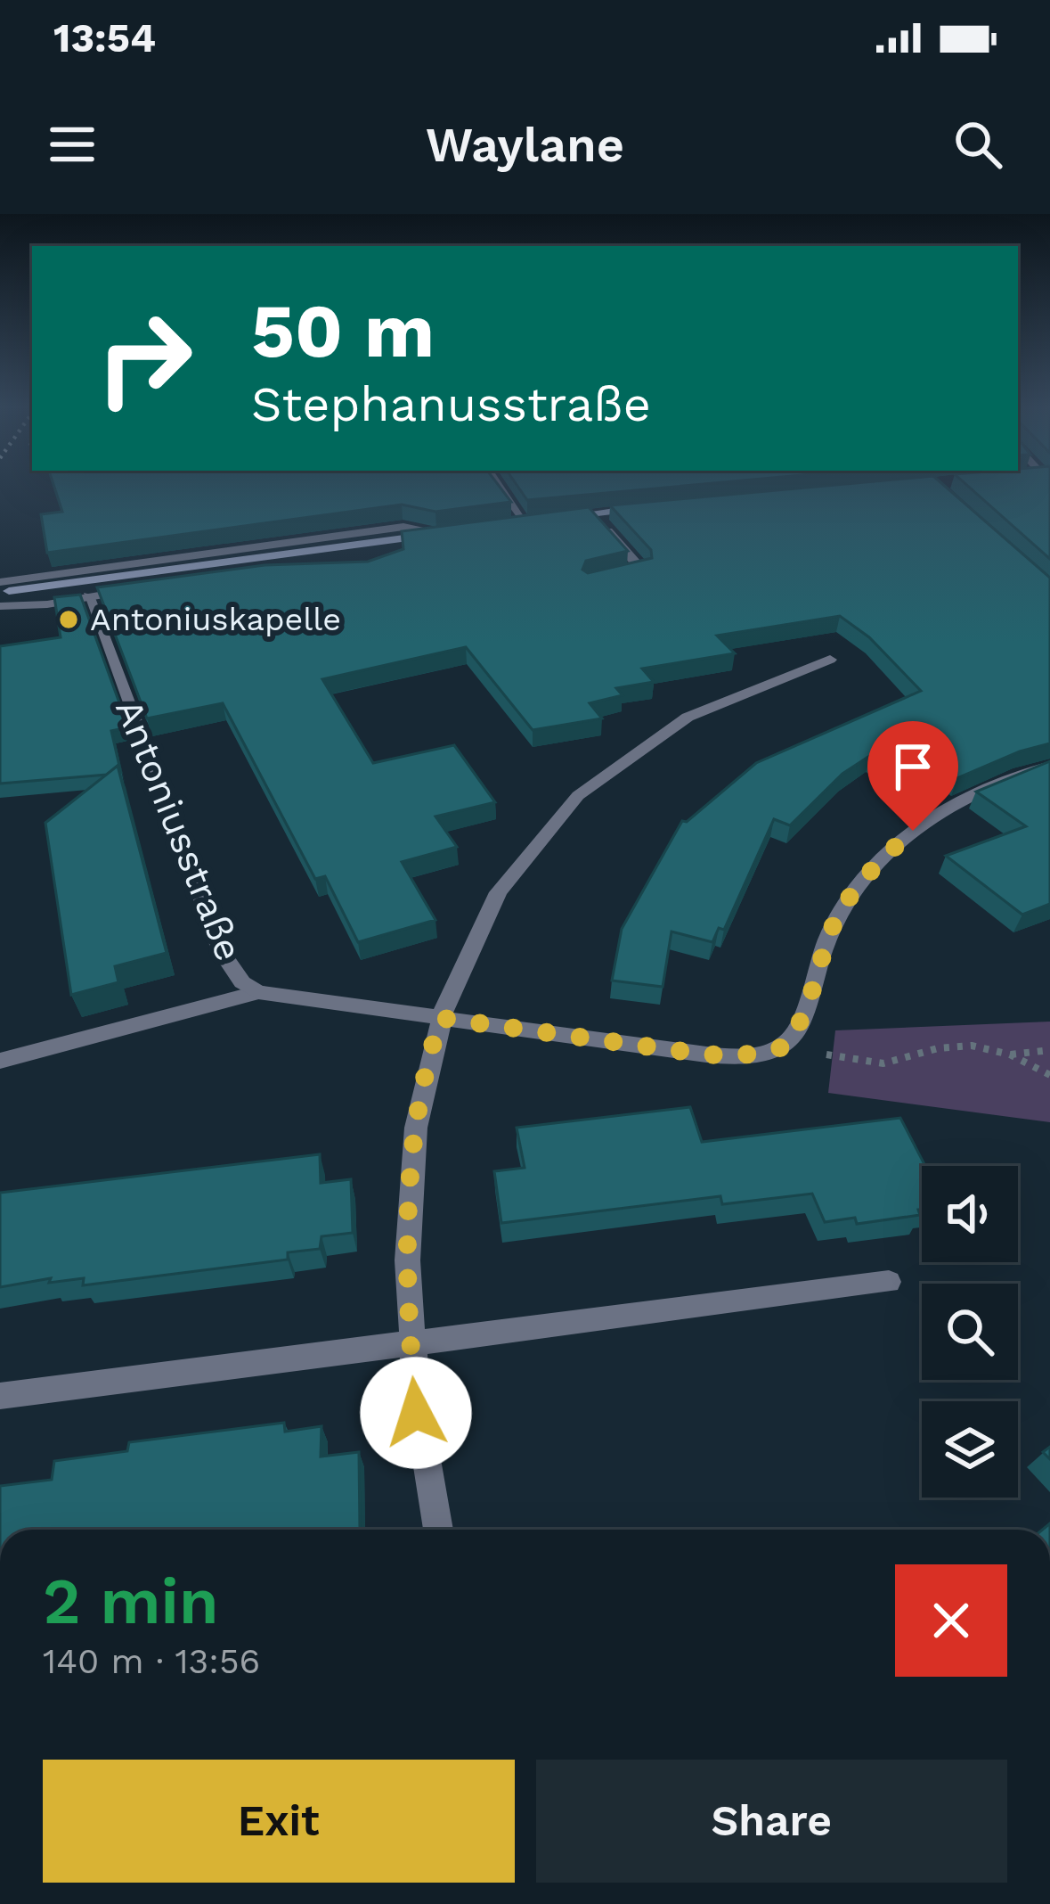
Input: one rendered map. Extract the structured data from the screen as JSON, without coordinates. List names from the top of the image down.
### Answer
{
  "streets": {
    "street": ["Antoniusstraße"]
  },
  "places": ["Antoniuskapelle"],
  "page": {
    "status": "13:54",
    "header": "Waylane",
    "turn": ["50 m", "Stephanusstraße"],
    "heading": ["2 min", "140 m · 13:56"],
    "buttons": ["Exit", "Share"]
  }
}
